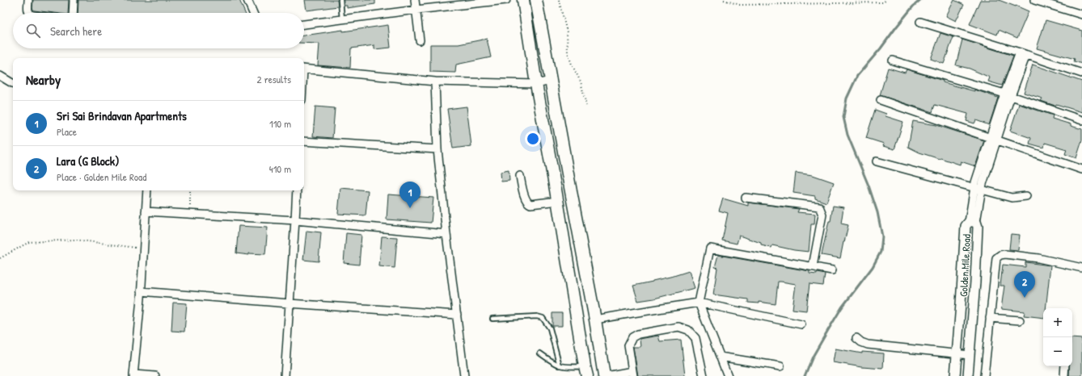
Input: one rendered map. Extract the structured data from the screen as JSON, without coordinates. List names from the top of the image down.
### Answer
{
  "streets": {
    "street": ["Golden Mile Road"]
  },
  "page": {
    "search": "Search here",
    "heading": ["Nearby", "2 results"],
    "list": [
      {
        "mark": "1",
        "name": "Sri Sai Brindavan Apartments",
        "note": "Place",
        "value": "110 m"
      },
      {
        "mark": "2",
        "name": "Lara (G Block)",
        "note": "Place · Golden Mile Road",
        "value": "410 m"
      }
    ],
    "pins": ["1", "2"],
    "map_buttons": ["+", "−"]
  }
}
